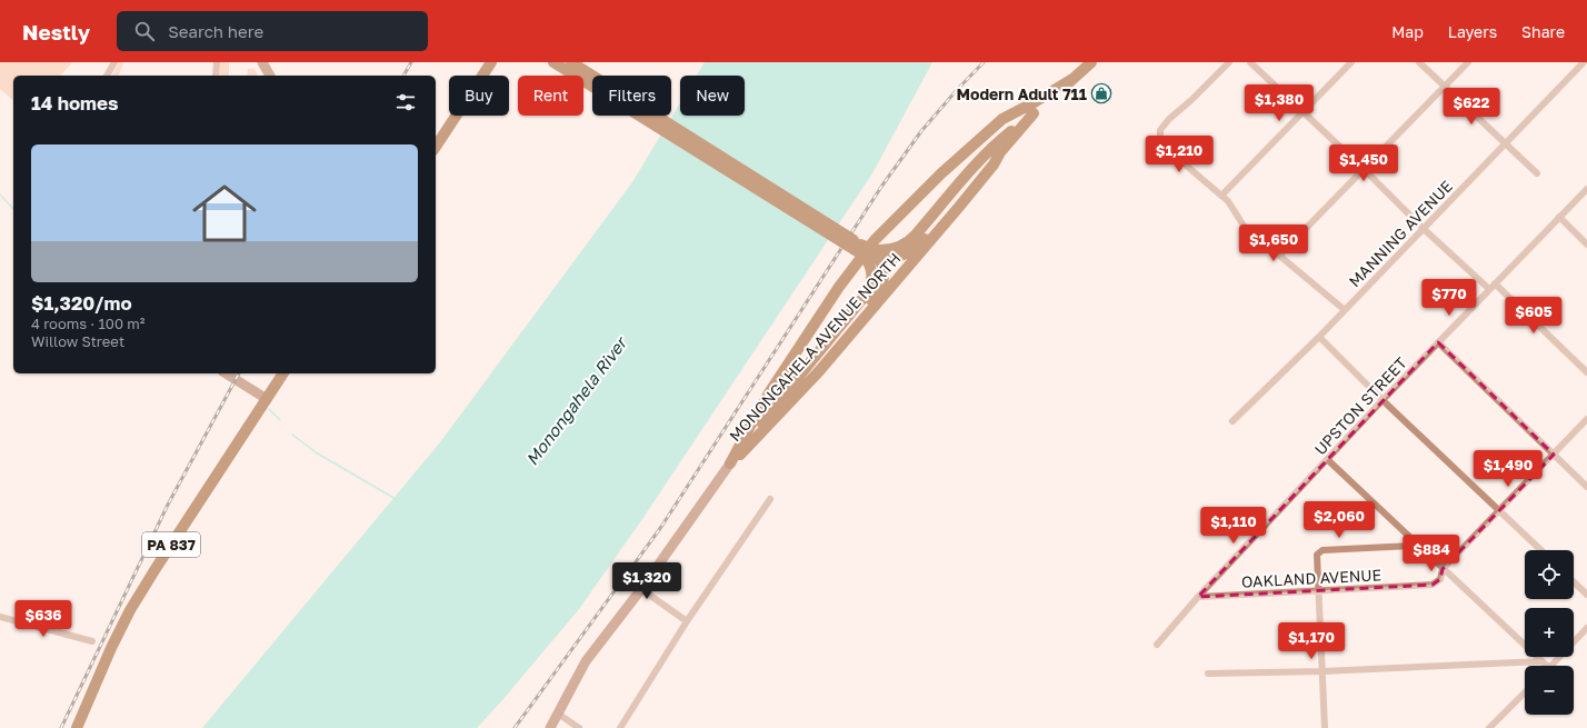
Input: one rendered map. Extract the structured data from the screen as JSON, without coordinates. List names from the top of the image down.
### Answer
{
  "streets": {
    "main road": ["MONONGAHELA AVENUE NORTH", "PA 837"],
    "street": ["MANNING AVENUE", "UPSTON STREET", "OAKLAND AVENUE"]
  },
  "crossings": [
    ["UPSTON STREET", "OAKLAND AVENUE"]
  ],
  "water": ["Monongahela River"],
  "places": {
    "shop": ["Modern Adult 711"]
  },
  "page": {
    "header": "Nestly",
    "search": "Search here",
    "nav": ["Map", "Layers", "Share"],
    "chip": [
      "Buy",
      "Rent",
      "Filters",
      "New"
    ],
    "heading": "14 homes",
    "price": [
      "$1,380",
      "$622",
      "$1,210",
      "$1,450",
      "$1,650",
      "$770",
      "$605",
      "$1,490",
      "$2,060",
      "$1,110",
      "$884",
      "$1,320",
      "$636",
      "$1,170"
    ],
    "list": [
      {
        "name": "$1,320/mo",
        "note": "4 rooms · 100 m² · Willow Street"
      }
    ],
    "map_buttons": ["+", "−"]
  }
}
